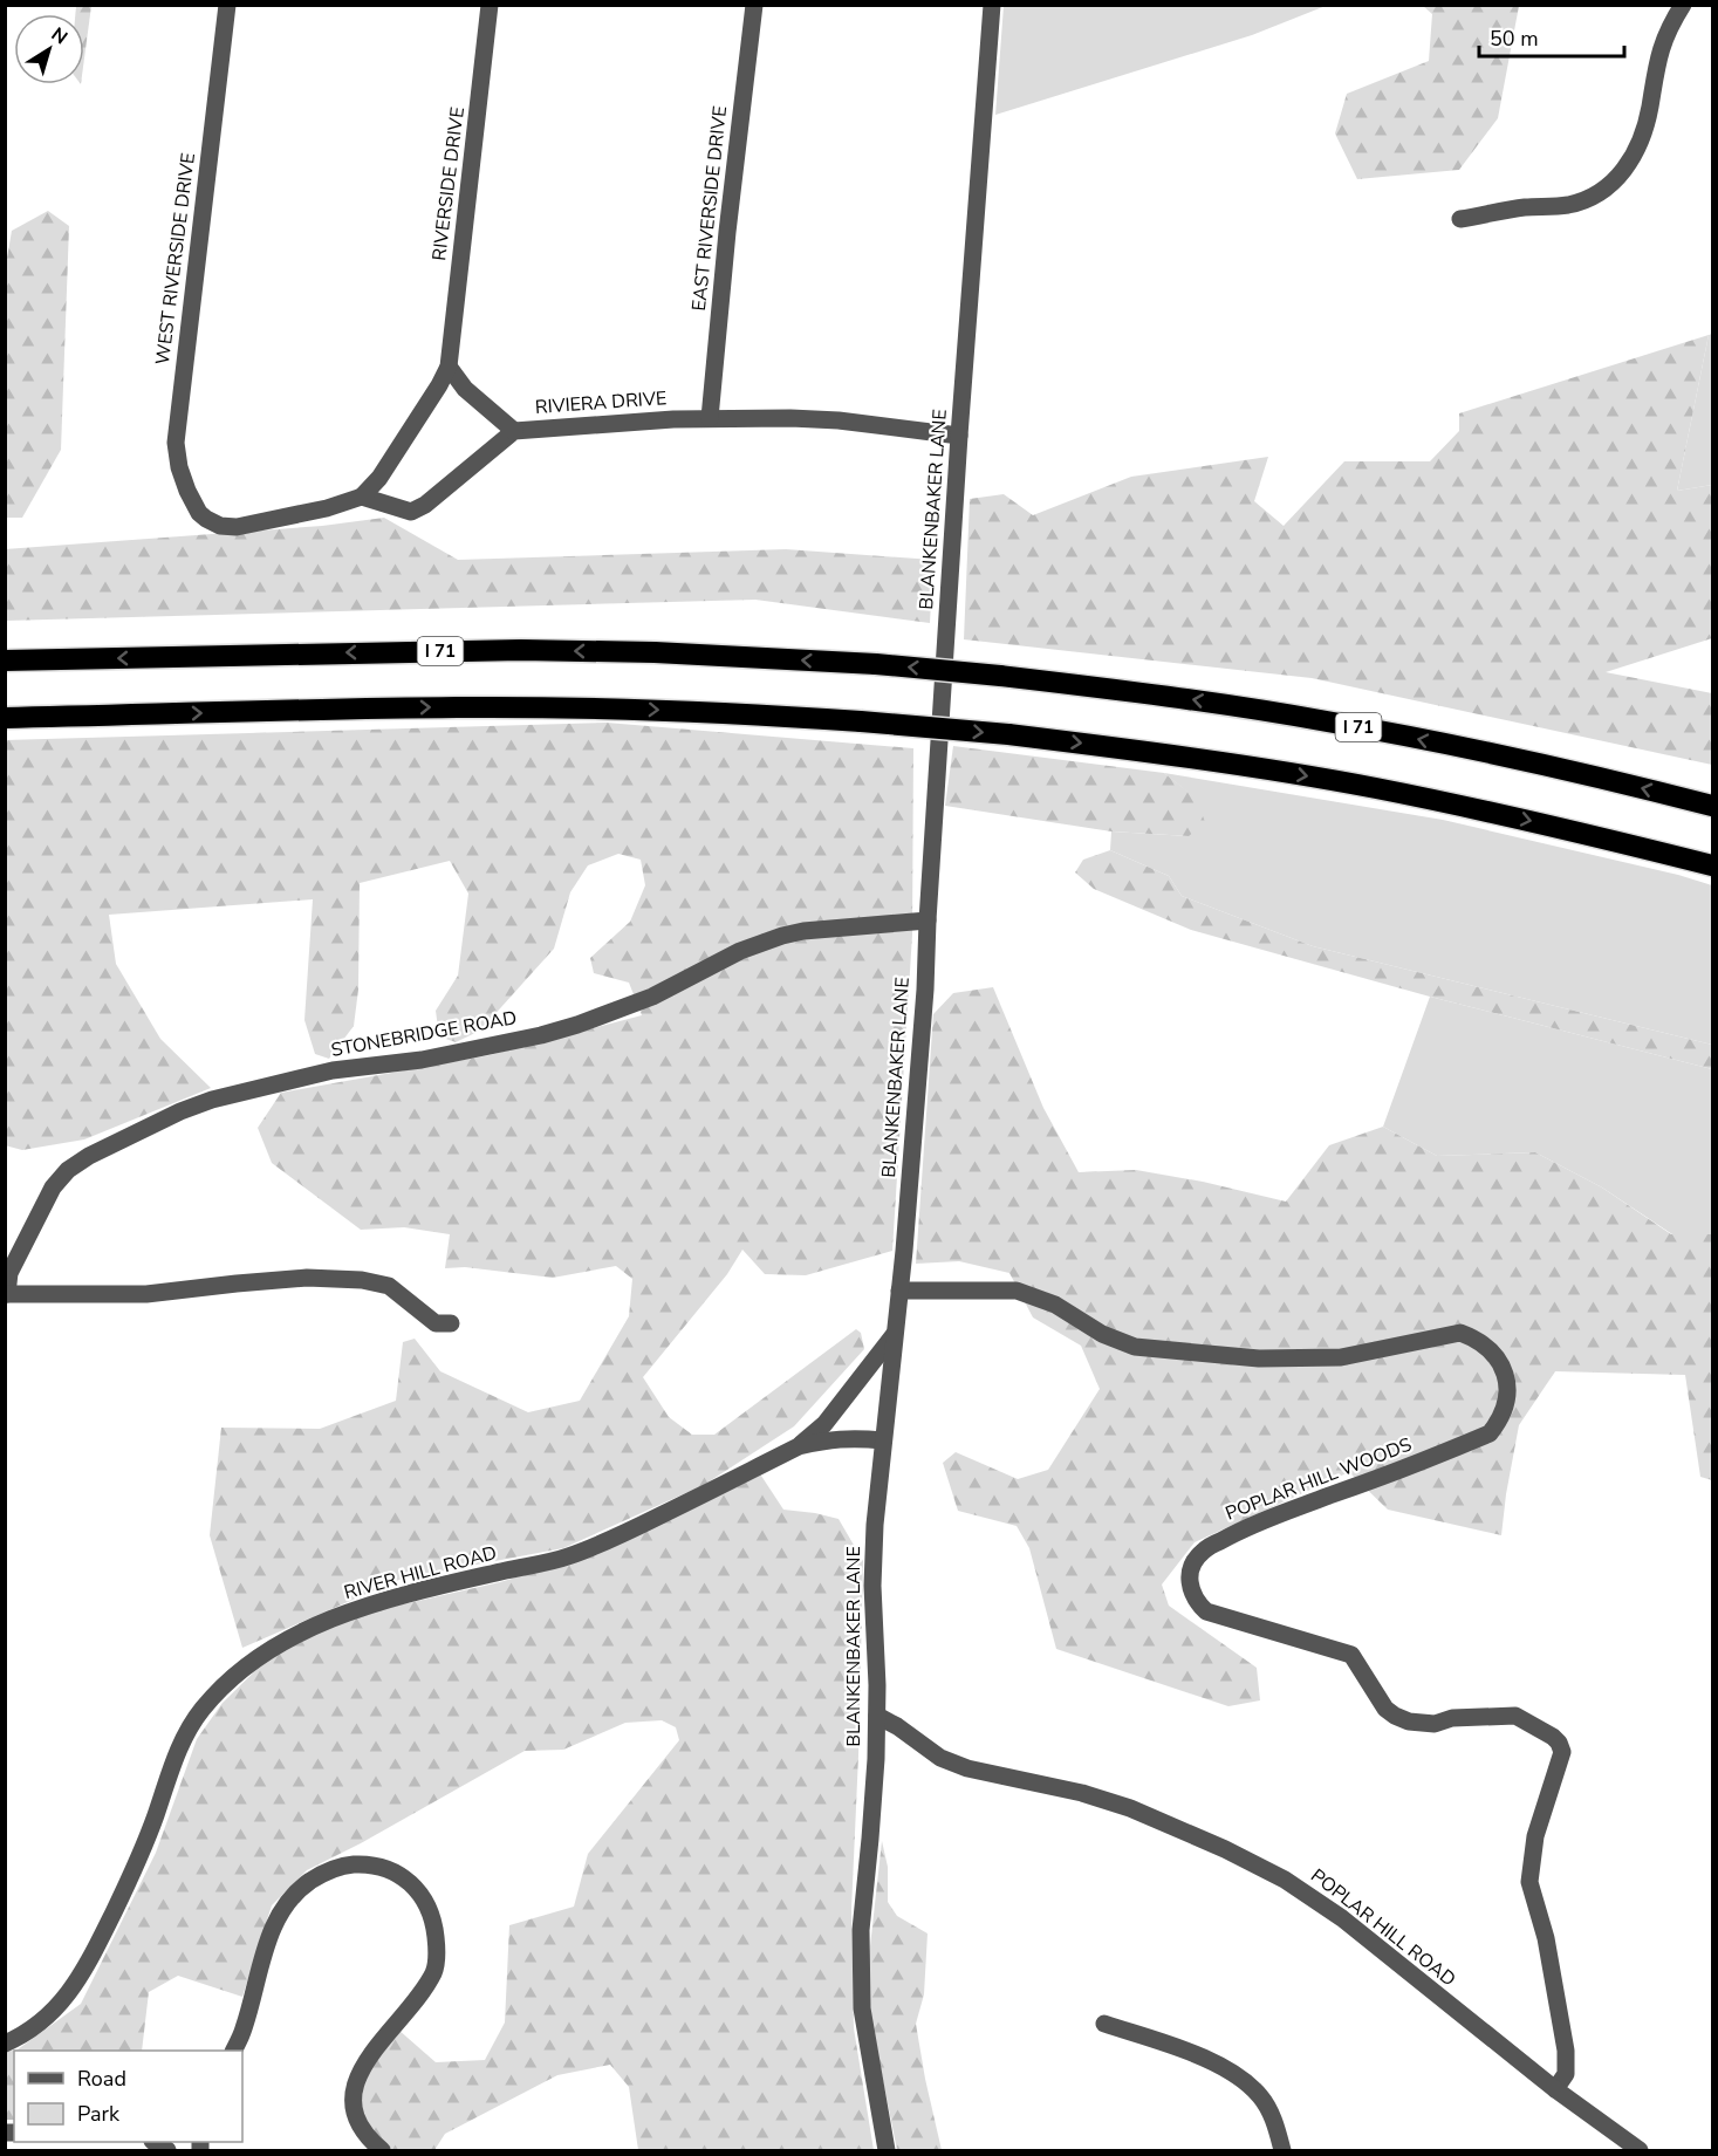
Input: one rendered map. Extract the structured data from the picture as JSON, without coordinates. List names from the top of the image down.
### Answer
{
  "streets": {
    "highway": ["I 71"],
    "street": [
      "RIVERSIDE DRIVE",
      "EAST RIVERSIDE DRIVE",
      "WEST RIVERSIDE DRIVE",
      "RIVIERA DRIVE",
      "BLANKENBAKER LANE",
      "STONEBRIDGE ROAD",
      "POPLAR HILL WOODS",
      "RIVER HILL ROAD",
      "POPLAR HILL ROAD"
    ]
  },
  "crossings": [
    ["RIVERSIDE DRIVE", "WEST RIVERSIDE DRIVE"],
    ["RIVERSIDE DRIVE", "RIVIERA DRIVE"],
    ["EAST RIVERSIDE DRIVE", "RIVIERA DRIVE"],
    ["WEST RIVERSIDE DRIVE", "RIVIERA DRIVE"],
    ["RIVIERA DRIVE", "BLANKENBAKER LANE"],
    ["BLANKENBAKER LANE", "STONEBRIDGE ROAD"],
    ["BLANKENBAKER LANE", "POPLAR HILL WOODS"],
    ["BLANKENBAKER LANE", "RIVER HILL ROAD"],
    ["BLANKENBAKER LANE", "POPLAR HILL ROAD"],
    ["POPLAR HILL WOODS", "POPLAR HILL ROAD"]
  ],
  "legend": ["Road", "Park"],
  "scale_bar": "50 m",
  "north": "top right"
}
